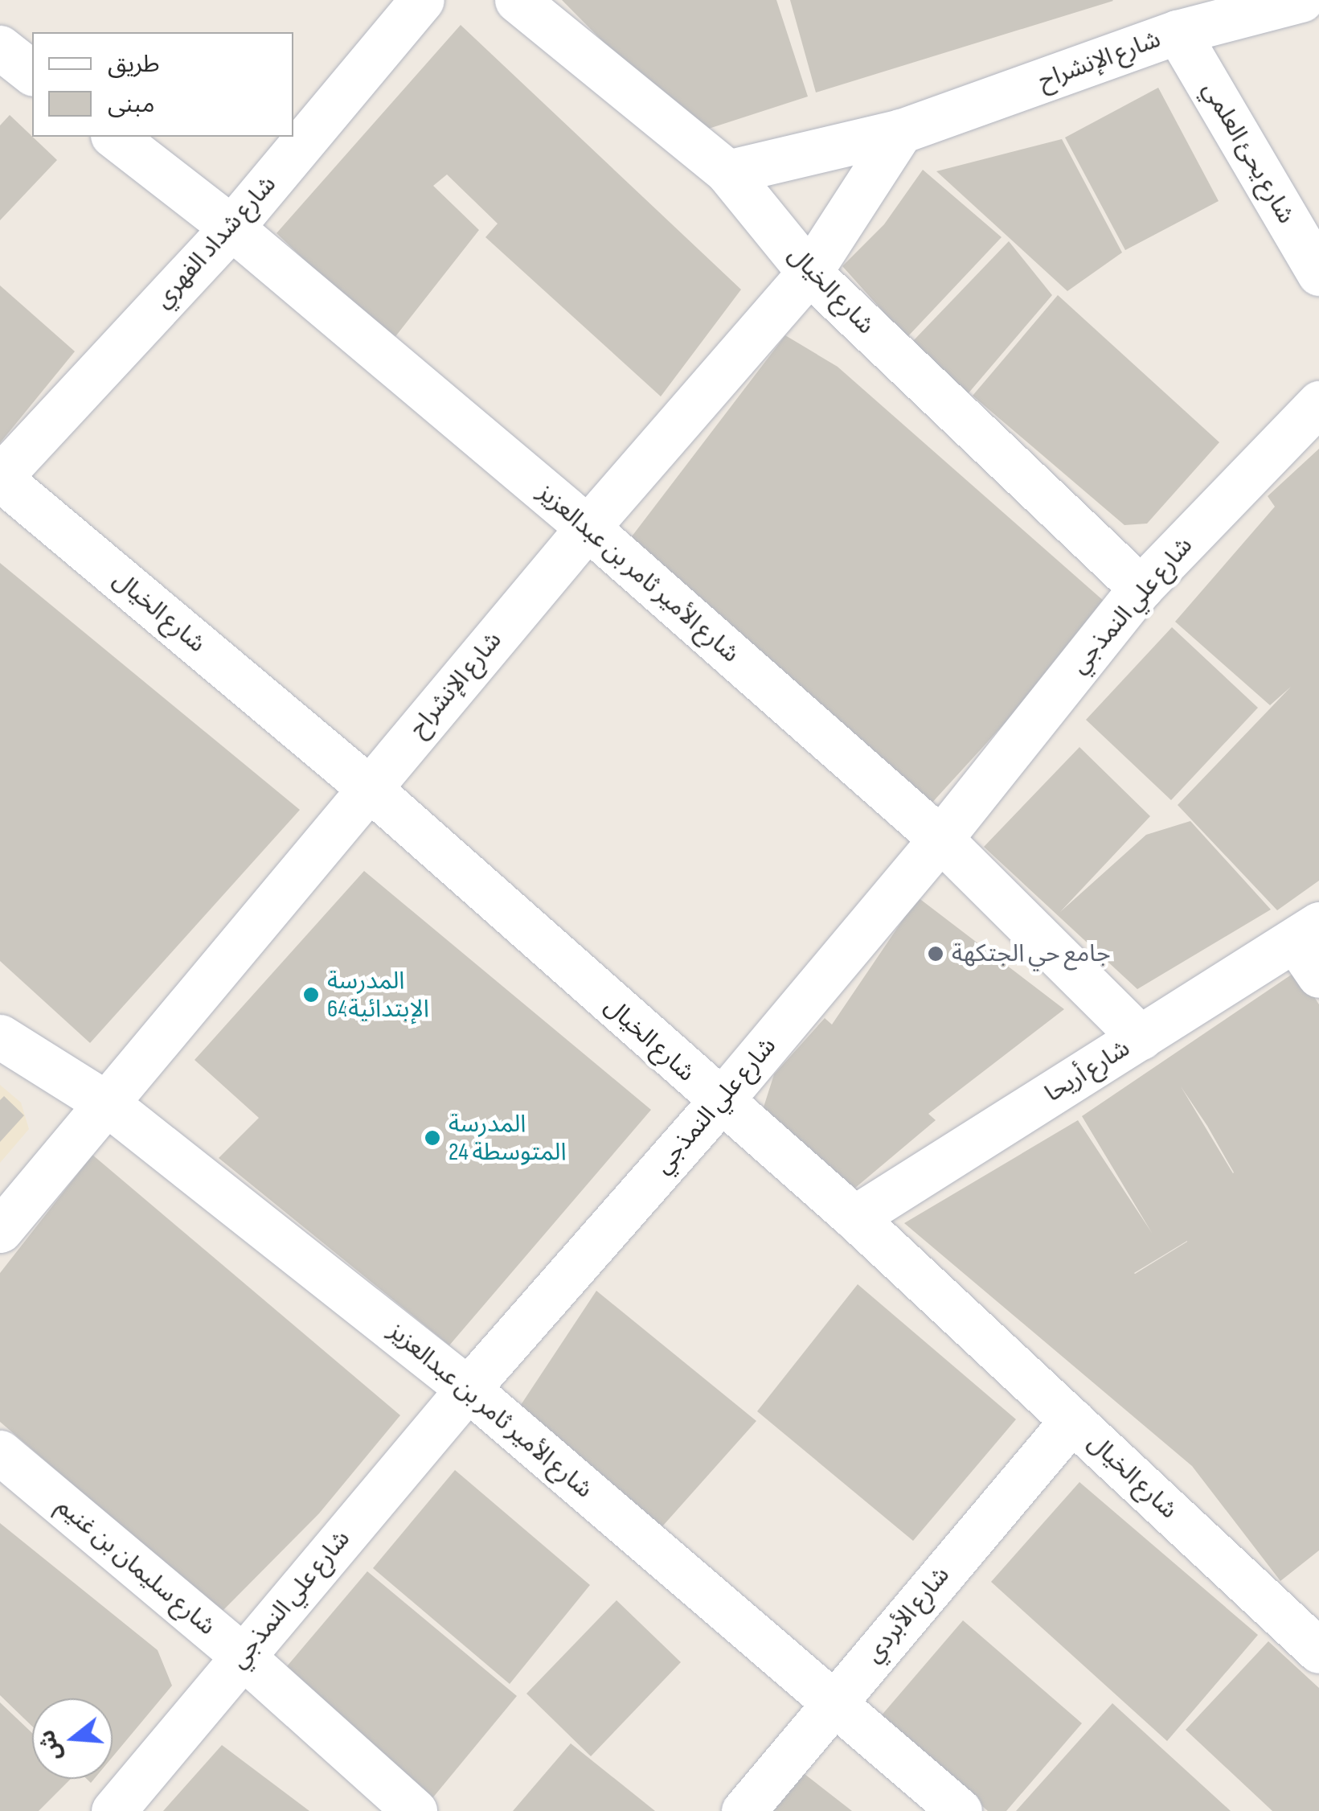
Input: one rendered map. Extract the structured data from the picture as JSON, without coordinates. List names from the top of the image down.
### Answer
{
  "streets": {
    "street": [
      "شارع الإنشراح",
      "شارع يحئ العلمي",
      "شارع شداد الفهري",
      "شارع الخيال",
      "شارع الأمير ثامر بن عبدالعزيز",
      "شارع علي النمذجي",
      "شارع أريحا",
      "شارع سليمان بن غنيم",
      "شارع الأبردي"
    ]
  },
  "crossings": [
    ["شارع الإنشراح", "شارع يحئ العلمي"],
    ["شارع الإنشراح", "شارع الخيال"],
    ["شارع الإنشراح", "شارع الأمير ثامر بن عبدالعزيز"],
    ["شارع شداد الفهري", "شارع الخيال"],
    ["شارع شداد الفهري", "شارع الأمير ثامر بن عبدالعزيز"],
    ["شارع الخيال", "شارع علي النمذجي"],
    ["شارع الخيال", "شارع أريحا"],
    ["شارع الخيال", "شارع الأبردي"],
    ["شارع الأمير ثامر بن عبدالعزيز", "شارع علي النمذجي"],
    ["شارع الأمير ثامر بن عبدالعزيز", "شارع أريحا"],
    ["شارع الأمير ثامر بن عبدالعزيز", "شارع الأبردي"],
    ["شارع علي النمذجي", "شارع سليمان بن غنيم"]
  ],
  "places": ["جامع حي الجتكهة", "المدرسة الإبتدائية64", "المدرسة المتوسطة 24"],
  "legend": ["طريق", "مبنى"],
  "north": "left"
}
